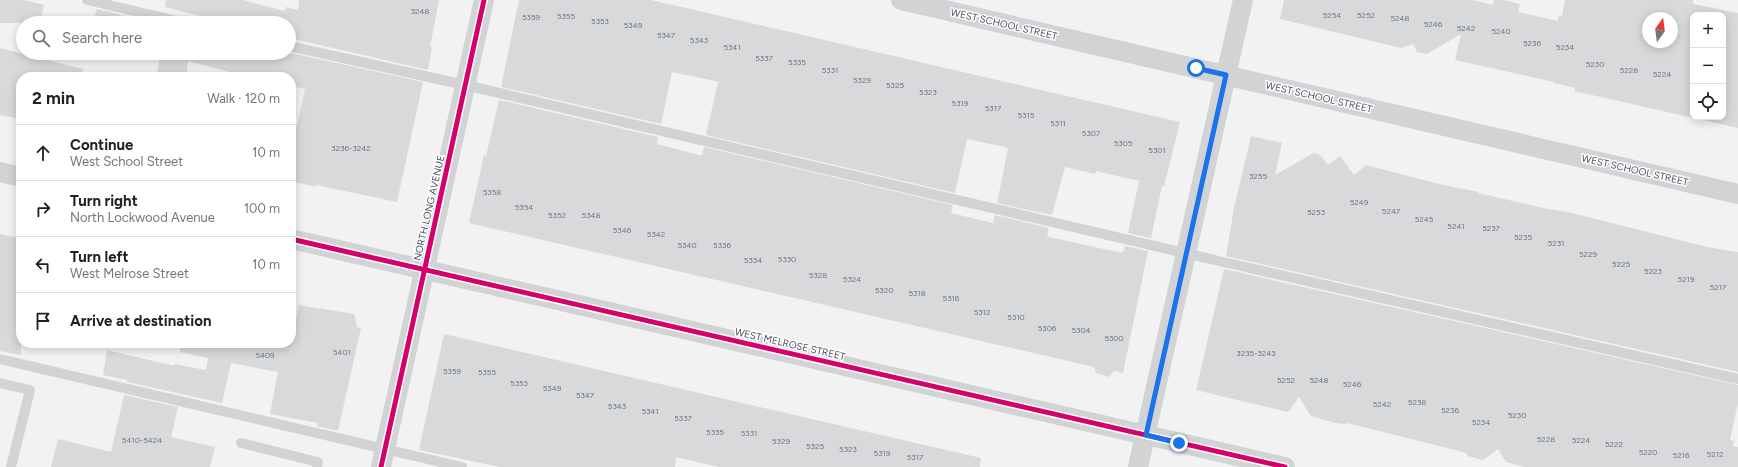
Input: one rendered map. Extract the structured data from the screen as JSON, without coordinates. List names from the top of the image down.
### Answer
{
  "streets": {
    "street": ["WEST SCHOOL STREET", "NORTH LONG AVENUE", "WEST MELROSE STREET"]
  },
  "crossings": [
    ["NORTH LONG AVENUE", "WEST MELROSE STREET"]
  ],
  "house_numbers": [
    "3248",
    "5254",
    "5252",
    "5355",
    "5359",
    "5248",
    "5353",
    "5246",
    "5349",
    "5242",
    "5240",
    "5347",
    "5343",
    "5236",
    "5341",
    "5234",
    "5337",
    "5335",
    "5230",
    "5331",
    "5228",
    "5224",
    "5329",
    "5325",
    "5323",
    "5319",
    "5317",
    "5315",
    "5311",
    "5307",
    "5305",
    "3236-3242",
    "5301",
    "3255",
    "5358",
    "5249",
    "5354",
    "5247",
    "5253",
    "5352",
    "5348",
    "5245",
    "5241",
    "5237",
    "5346",
    "5342",
    "5235",
    "5231",
    "5340",
    "5336",
    "5229",
    "5330",
    "5334",
    "5225",
    "5223",
    "5328",
    "5324",
    "5219",
    "5217",
    "5320",
    "5318",
    "5316",
    "5312",
    "5310",
    "5306",
    "5304",
    "5300",
    "5401",
    "3235-3243",
    "5409",
    "5359",
    "5355",
    "5252",
    "5248",
    "5353",
    "5246",
    "5349",
    "5347",
    "5238",
    "5242",
    "5343",
    "5236",
    "5341",
    "5230",
    "5337",
    "5234",
    "5335",
    "5331",
    "5228",
    "5410-5424",
    "5224",
    "5329",
    "5222",
    "5325",
    "5323",
    "5220",
    "5319",
    "5212",
    "5216",
    "5317"
  ],
  "north": "top",
  "page": {
    "map_buttons": ["+", "−"],
    "search": "Search here",
    "heading": ["2 min", "Walk · 120 m"],
    "list": [
      ["Continue", "West School Street", "10 m"],
      ["Turn right", "North Lockwood Avenue", "100 m"],
      ["Turn left", "West Melrose Street", "10 m"],
      "Arrive at destination"
    ]
  }
}
